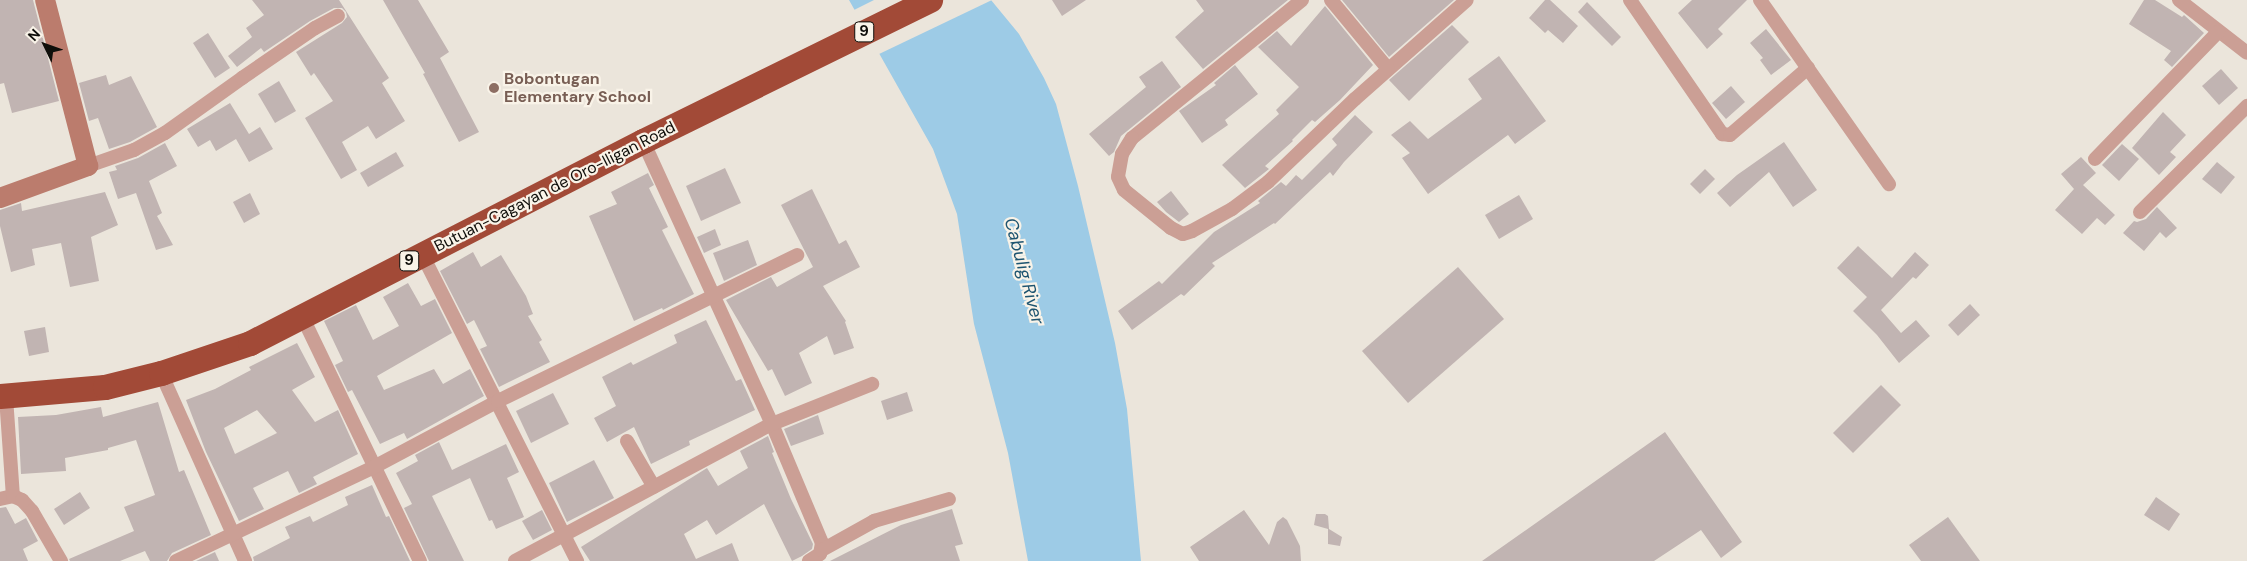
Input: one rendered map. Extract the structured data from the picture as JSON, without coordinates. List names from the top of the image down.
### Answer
{
  "streets": {
    "highway": ["9", "Butuan-Cagayan de Oro-Iligan Road"]
  },
  "water": ["Cabulig River"],
  "places": ["Bobontugan Elementary School"],
  "north": "top left"
}
